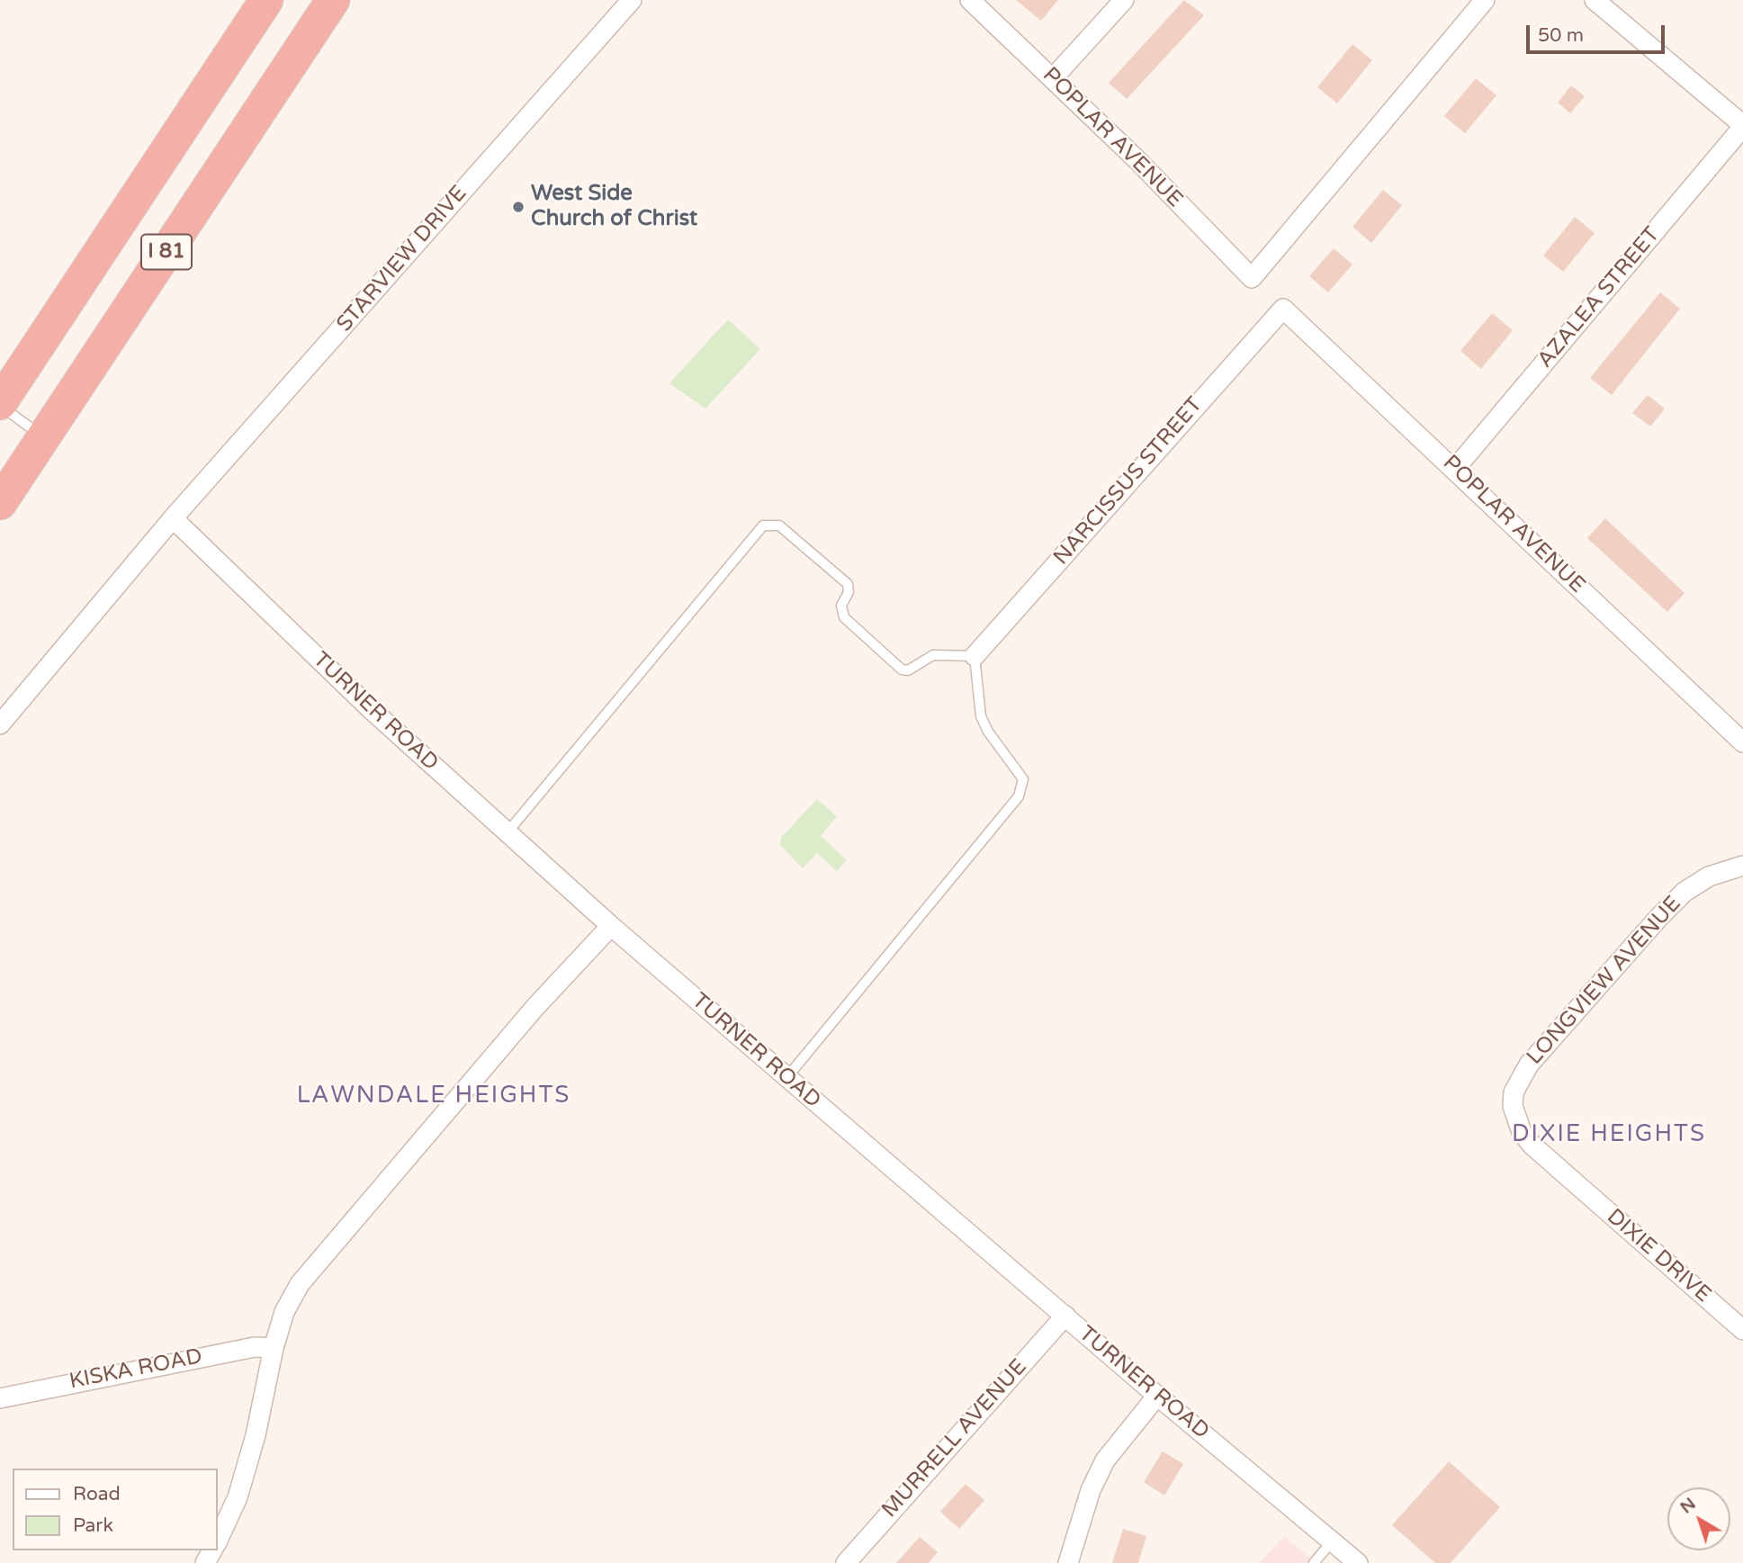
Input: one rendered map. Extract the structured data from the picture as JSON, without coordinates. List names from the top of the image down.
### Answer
{
  "streets": {
    "highway": ["I 81"],
    "street": [
      "POPLAR AVENUE",
      "STARVIEW DRIVE",
      "AZALEA STREET",
      "NARCISSUS STREET",
      "TURNER ROAD",
      "LONGVIEW AVENUE",
      "DIXIE DRIVE",
      "KISKA ROAD",
      "MURRELL AVENUE"
    ]
  },
  "crossings": [
    ["POPLAR AVENUE", "AZALEA STREET"],
    ["POPLAR AVENUE", "NARCISSUS STREET"],
    ["STARVIEW DRIVE", "TURNER ROAD"],
    ["TURNER ROAD", "MURRELL AVENUE"],
    ["LONGVIEW AVENUE", "DIXIE DRIVE"]
  ],
  "districts": ["LAWNDALE HEIGHTS", "DIXIE HEIGHTS"],
  "places": ["West Side Church of Christ"],
  "legend": ["Road", "Park"],
  "scale_bar": "50 m",
  "north": "top left"
}
